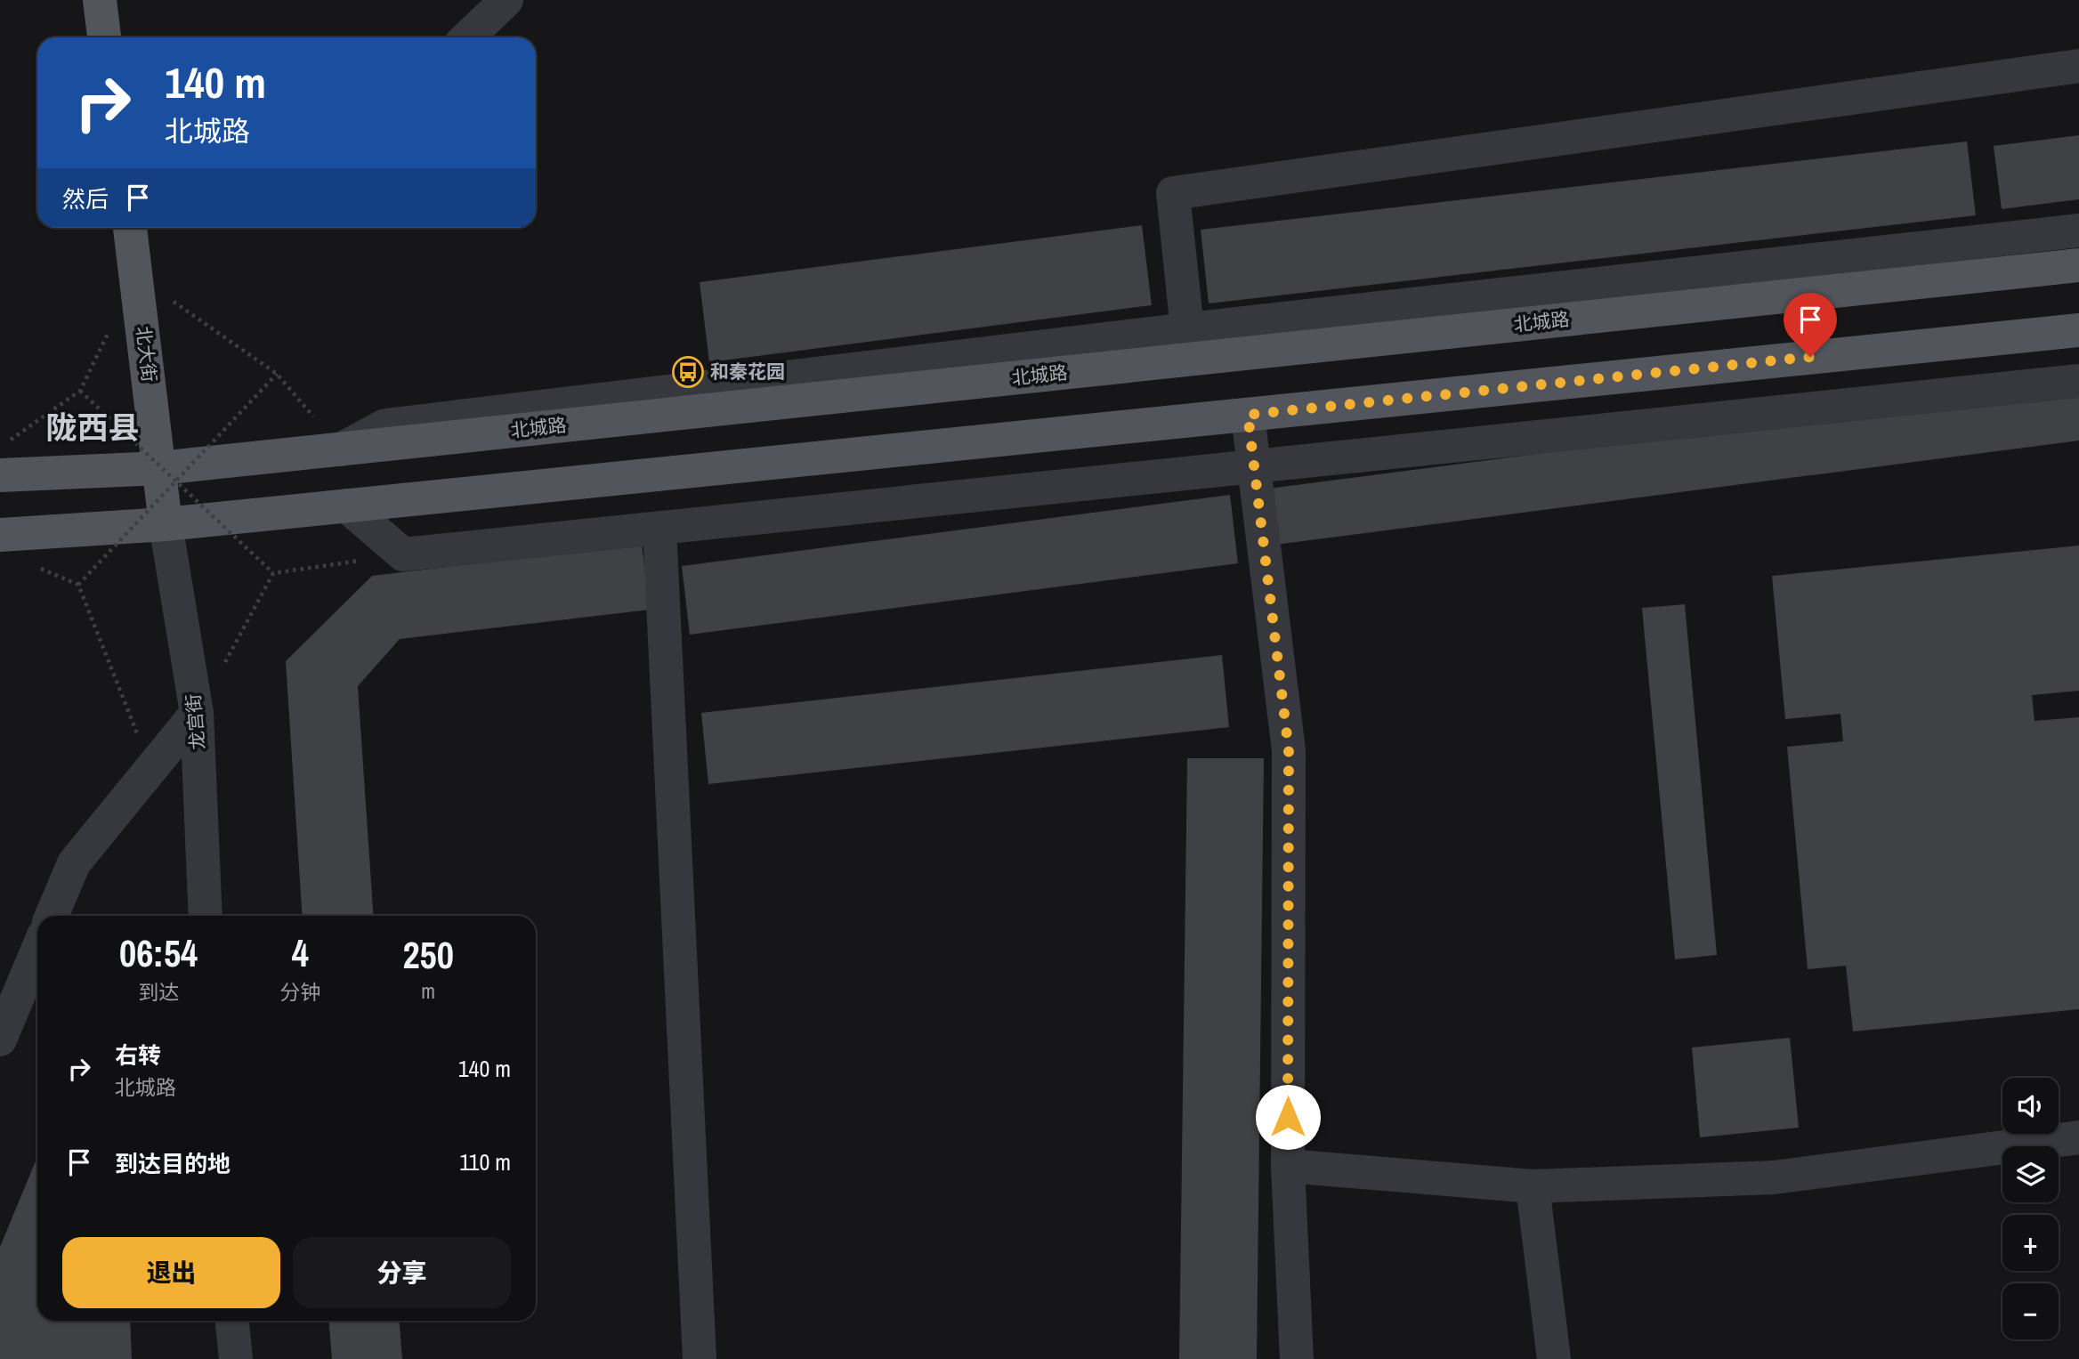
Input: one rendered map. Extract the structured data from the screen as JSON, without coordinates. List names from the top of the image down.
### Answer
{
  "streets": {
    "main road": ["北城路", "北大街"],
    "street": ["龙宫街"]
  },
  "crossings": [
    ["北城路", "北大街"],
    ["北大街", "龙宫街"]
  ],
  "districts": ["陇西县"],
  "places": {
    "bus stop": ["和秦花园"]
  },
  "page": {
    "turn": ["140 m", "北城路"],
    "then": "然后",
    "eta": [
      "06:54",
      "到达",
      "4",
      "分钟",
      "250",
      "m"
    ],
    "list": [
      {
        "name": "右转",
        "note": "北城路",
        "value": "140 m"
      },
      {
        "name": "到达目的地",
        "value": "110 m"
      }
    ],
    "map_buttons": ["+", "−"],
    "buttons": ["退出", "分享"]
  }
}
